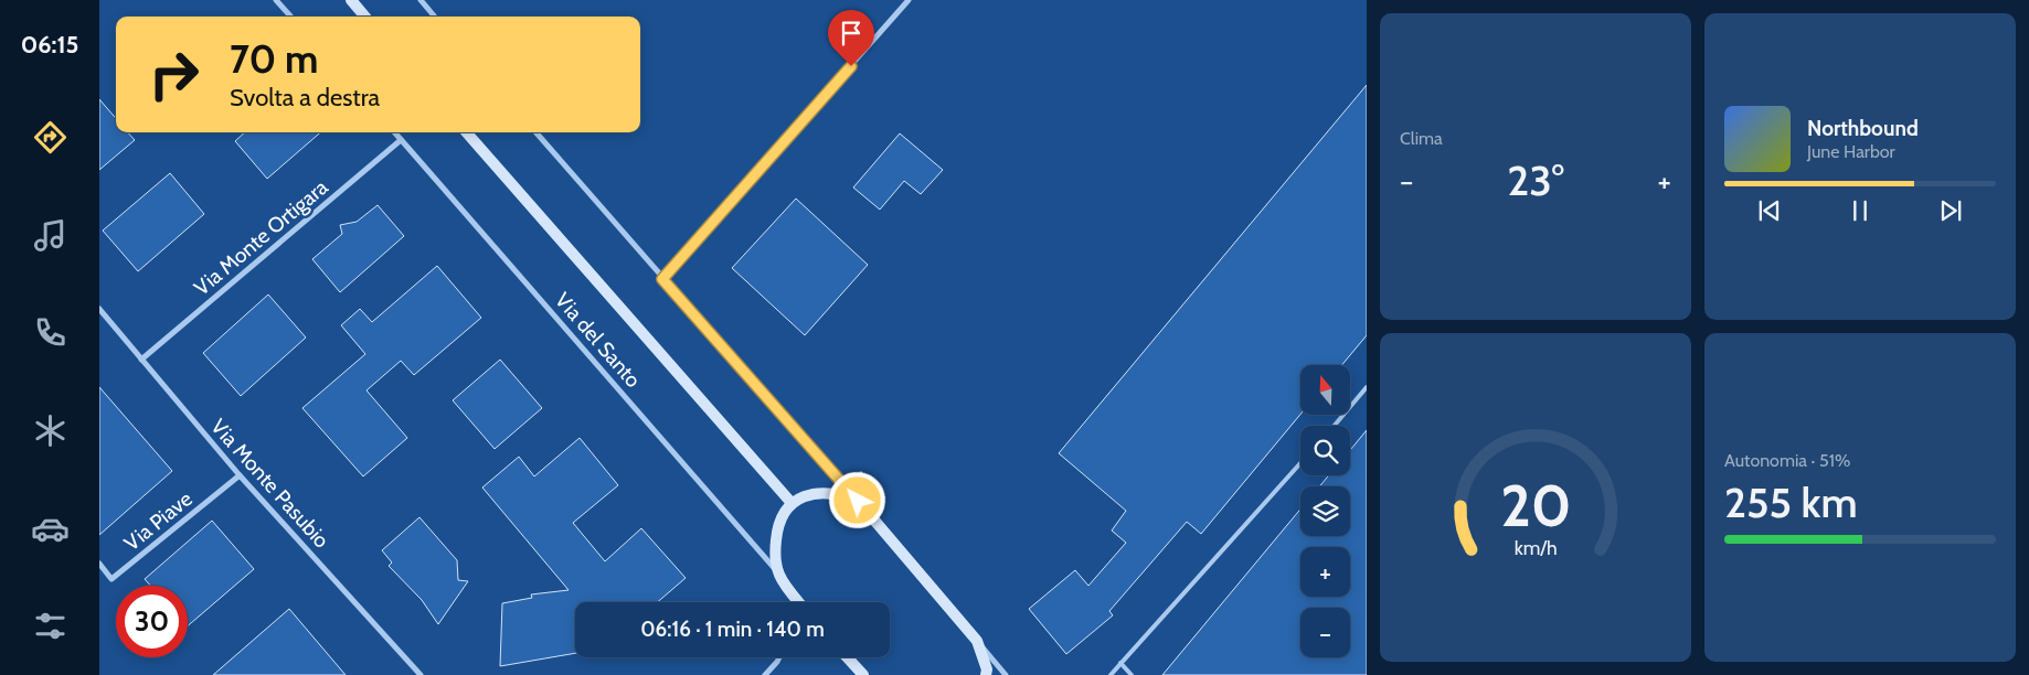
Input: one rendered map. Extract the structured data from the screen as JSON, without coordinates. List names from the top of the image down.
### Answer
{
  "streets": {
    "street": [
      "Via Monte Ortigara",
      "Via del Santo",
      "Via Monte Pasubio",
      "Via Piave"
    ]
  },
  "crossings": [
    ["Via Monte Ortigara", "Via del Santo"],
    ["Via Monte Ortigara", "Via Monte Pasubio"],
    ["Via Monte Pasubio", "Via Piave"]
  ],
  "north": "top",
  "page": {
    "tabs": "06:15",
    "tile": [
      "Clima",
      ["Autonomia · 51%", "255 km"]
    ],
    "turn": ["70 m", "Svolta a destra"],
    "song": ["Northbound", "June Harbor"],
    "heat": ["−", "23°", "+"],
    "map_buttons": ["+", "−"],
    "limit": "30",
    "trip": "06:16 · 1 min · 140 m",
    "gauge": ["20", "km/h"]
  }
}
